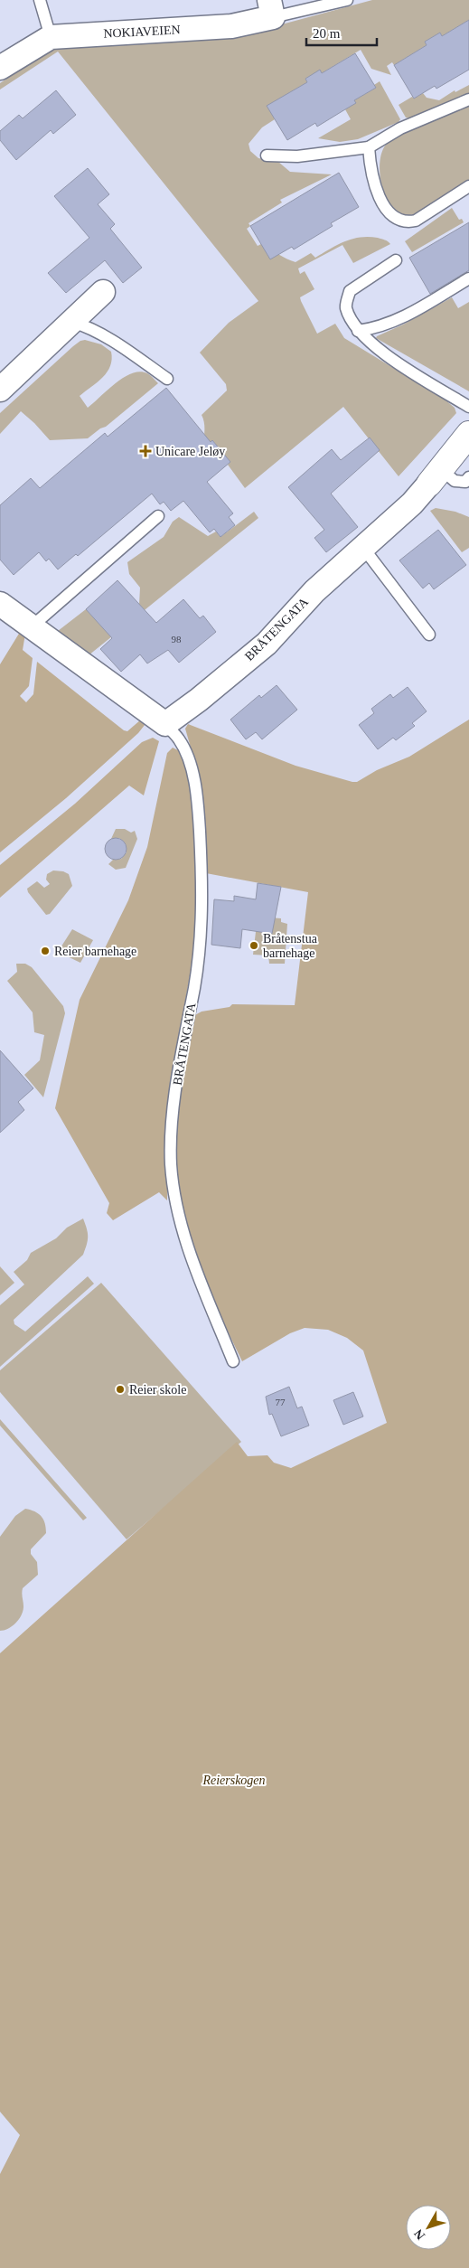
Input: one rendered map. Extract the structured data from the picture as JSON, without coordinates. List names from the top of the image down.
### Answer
{
  "streets": {
    "street": ["NOKIAVEIEN", "BRÅTENGATA"]
  },
  "parks": ["Reierskogen"],
  "places": {
    "health": ["Unicare Jeløy"],
    "other": ["Bråtenstua barnehage", "Reier barnehage", "Reier skole"]
  },
  "house_numbers": ["98", "77"],
  "scale_bar": "20 m",
  "north": "bottom left"
}
